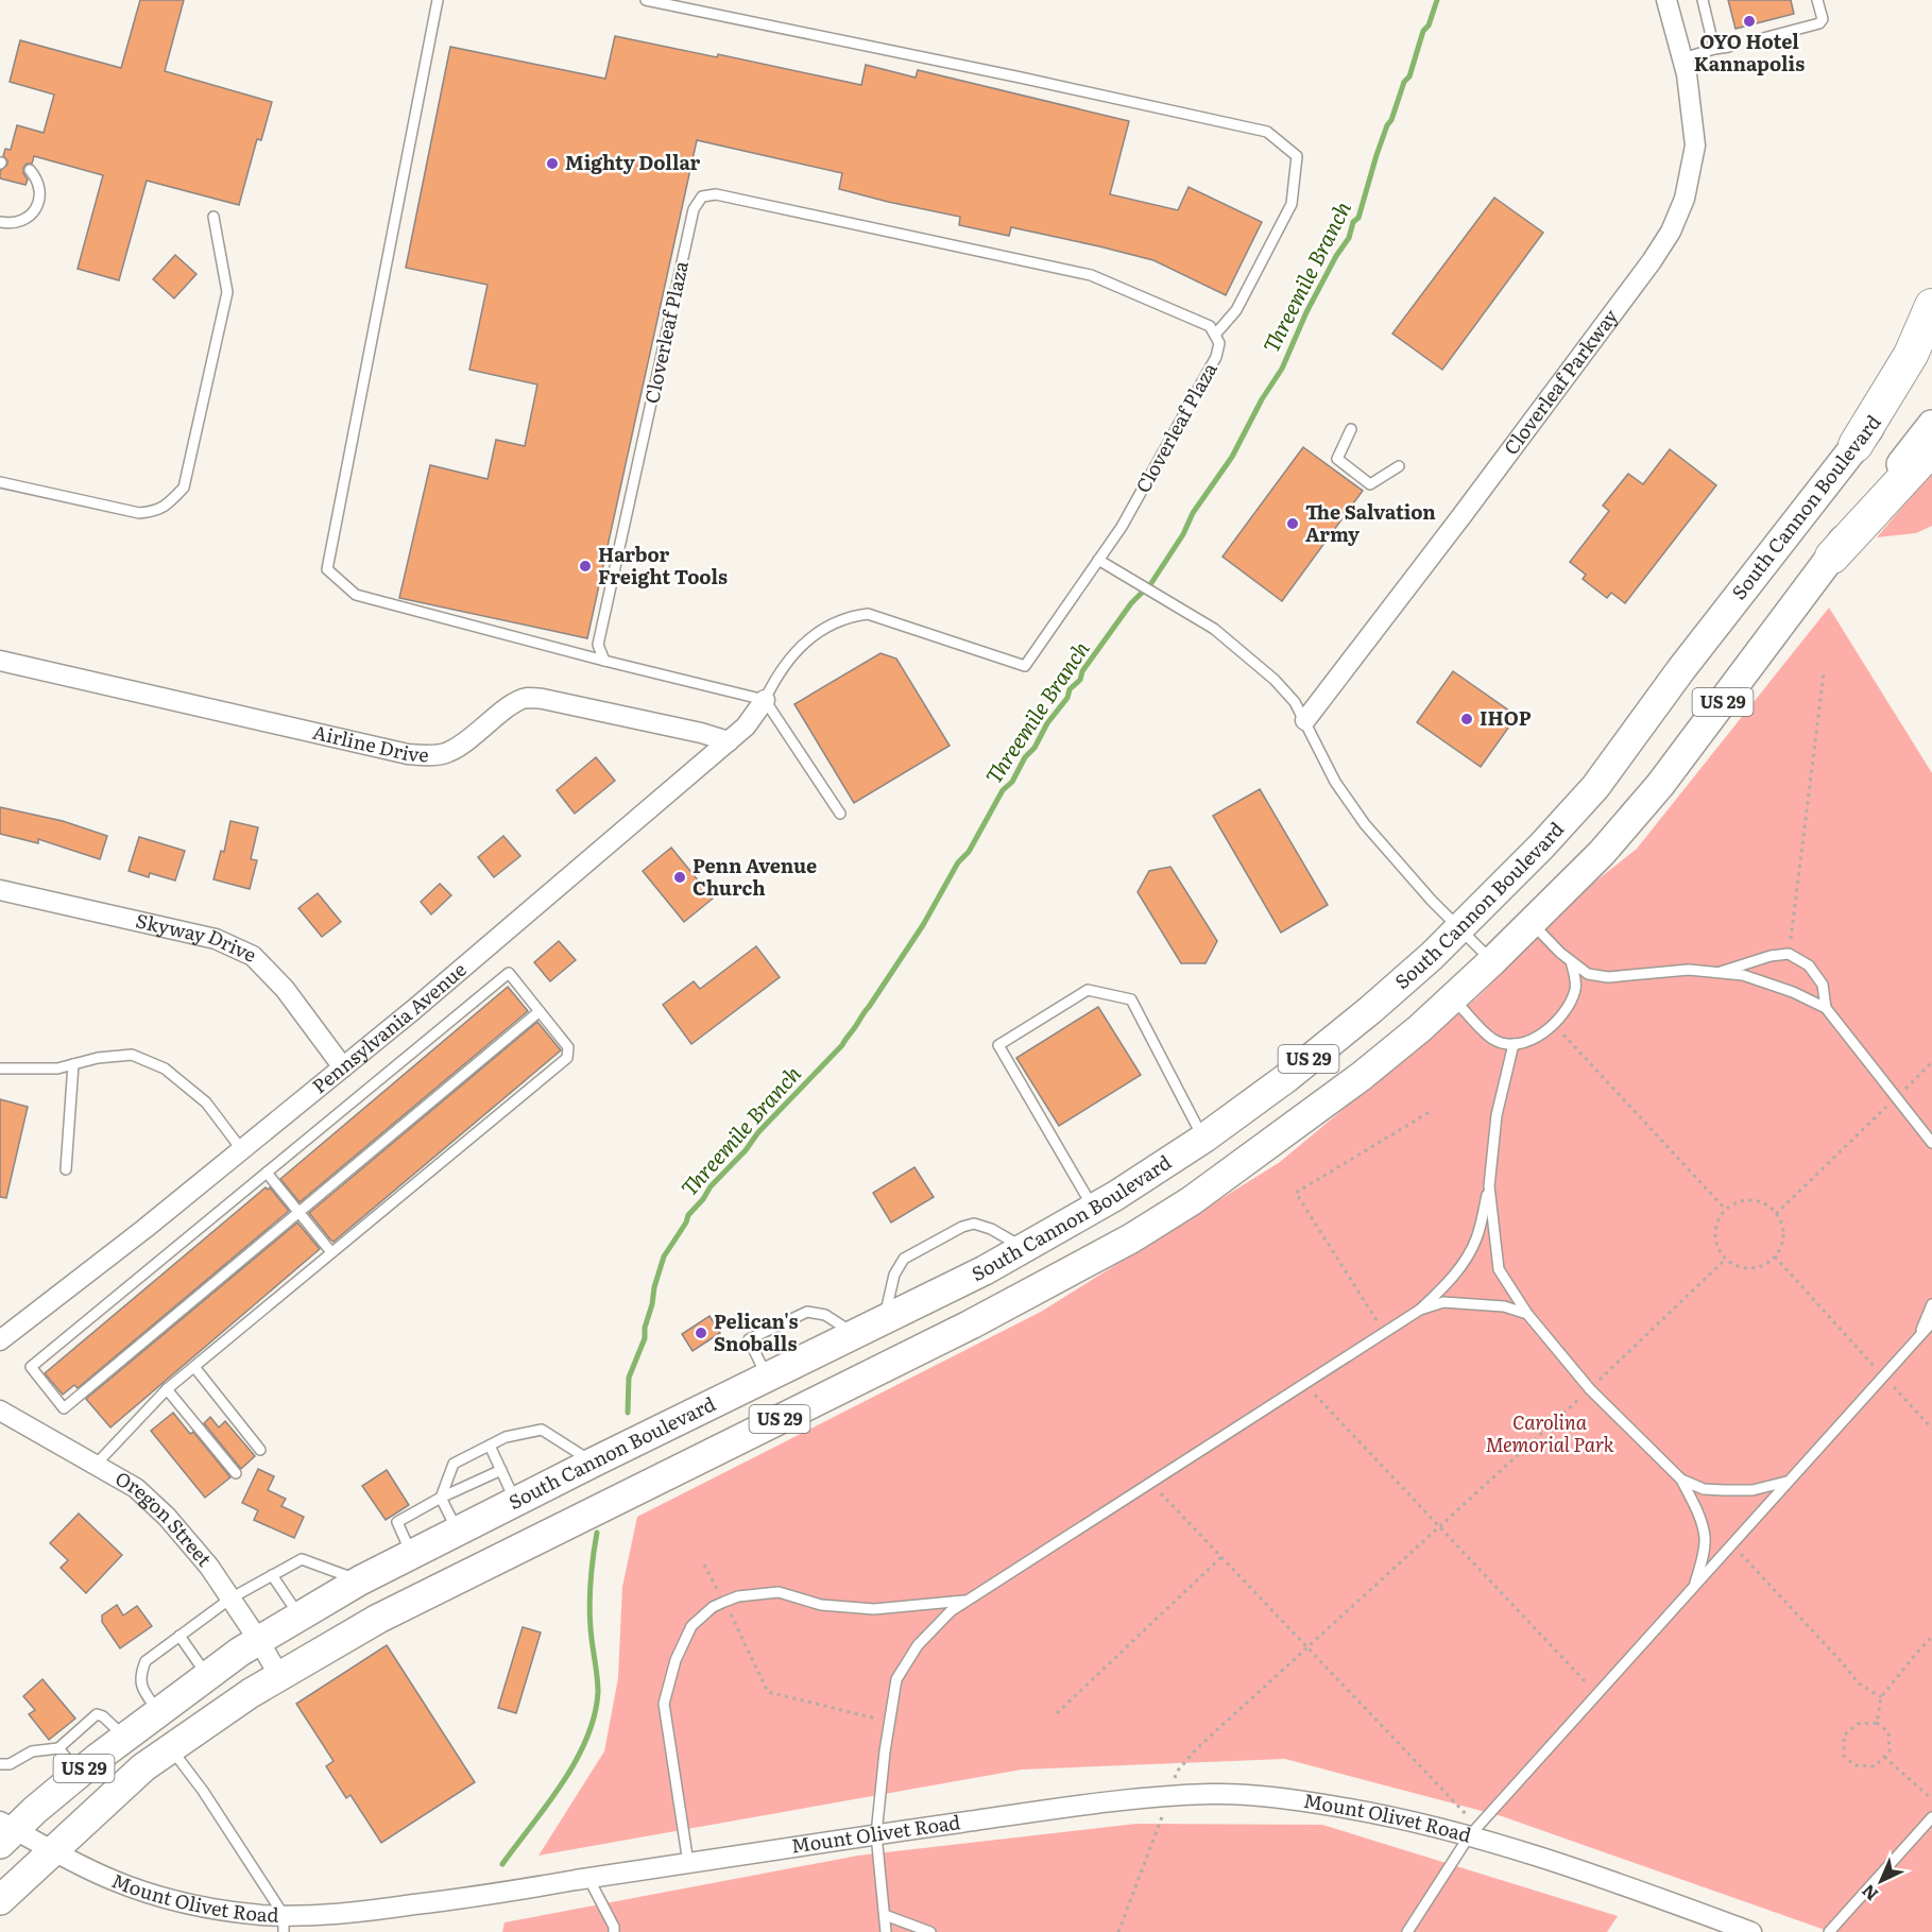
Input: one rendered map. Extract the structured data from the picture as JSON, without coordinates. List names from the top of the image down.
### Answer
{
  "streets": {
    "main road": ["South Cannon Boulevard", "US 29"],
    "street": [
      "Cloverleaf Parkway",
      "Airline Drive",
      "Skyway Drive",
      "Pennsylvania Avenue",
      "Oregon Street",
      "Mount Olivet Road"
    ],
    "lane": ["Cloverleaf Plaza"]
  },
  "crossings": [
    ["Cloverleaf Plaza", "Pennsylvania Avenue"],
    ["South Cannon Boulevard", "Oregon Street"],
    ["South Cannon Boulevard", "Mount Olivet Road"],
    ["US 29", "Oregon Street"],
    ["US 29", "Mount Olivet Road"],
    ["Airline Drive", "Pennsylvania Avenue"],
    ["Skyway Drive", "Pennsylvania Avenue"]
  ],
  "water": ["Threemile Branch"],
  "parks": ["Carolina Memorial Park"],
  "places": [
    "OYO Hotel Kannapolis",
    "Mighty Dollar",
    "The Salvation Army",
    "Harbor Freight Tools",
    "IHOP",
    "Penn Avenue Church",
    "Pelican's Snoballs"
  ],
  "north": "bottom left"
}
